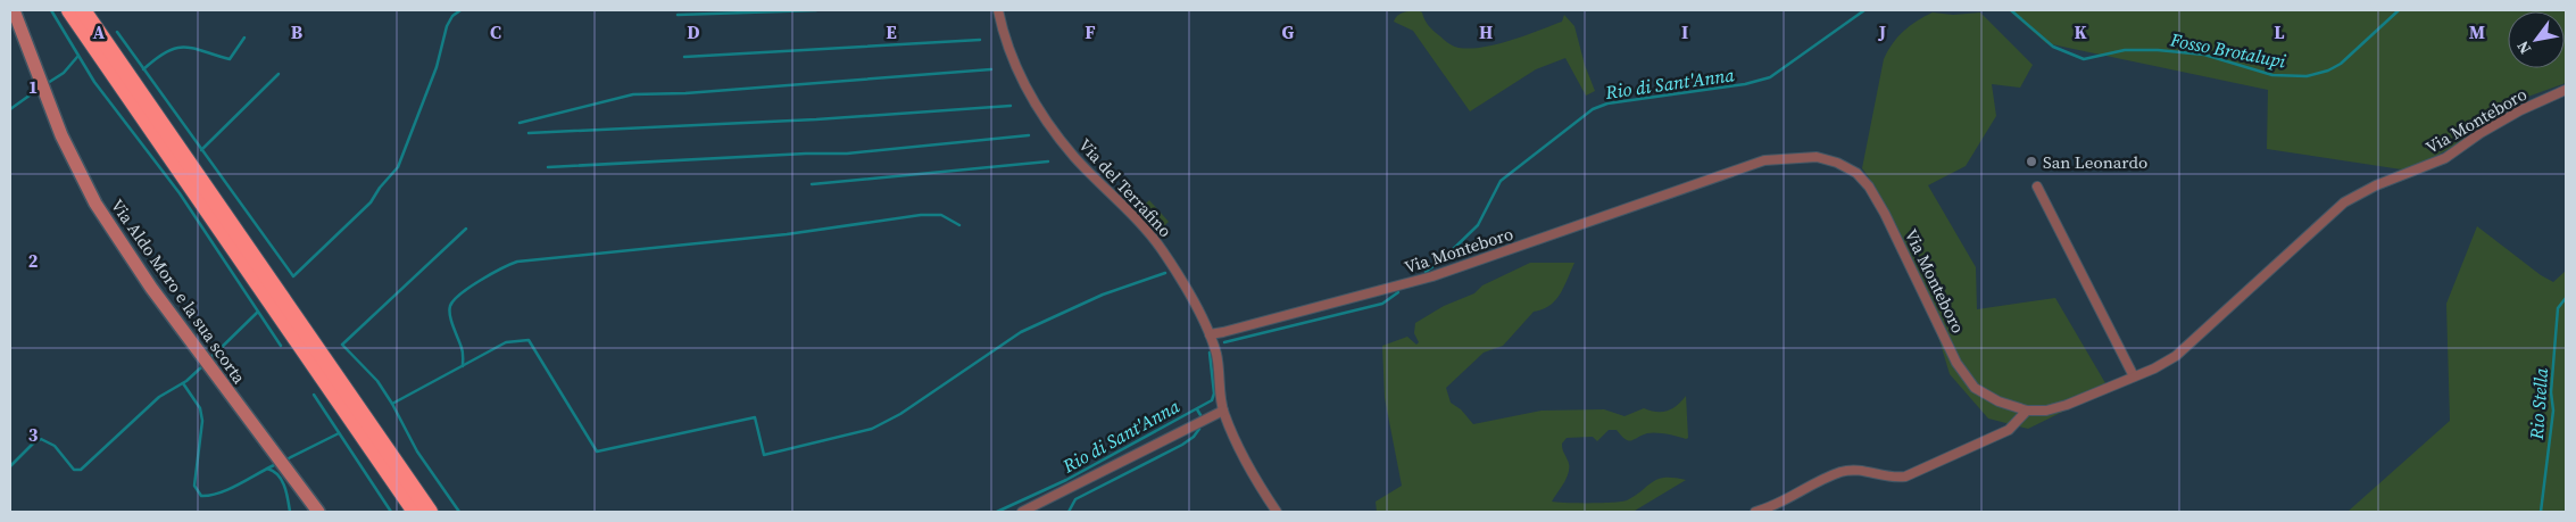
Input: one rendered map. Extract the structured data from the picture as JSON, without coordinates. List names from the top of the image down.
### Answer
{
  "streets": {
    "main road": ["Via Aldo Moro e la sua scorta"],
    "street": ["Via Monteboro", "Via del Terrafino"]
  },
  "crossings": [
    ["Via Monteboro", "Via del Terrafino"]
  ],
  "water": ["Fosso Brotalupi", "Rio di Sant'Anna", "Rio Stella"],
  "places": ["San Leonardo"],
  "north": "bottom left",
  "grid": {
    "columns": [
      "A",
      "B",
      "C",
      "D",
      "E",
      "F",
      "G",
      "H",
      "I",
      "J",
      "K",
      "L",
      "M"
    ],
    "rows": ["1", "2", "3"]
  }
}
